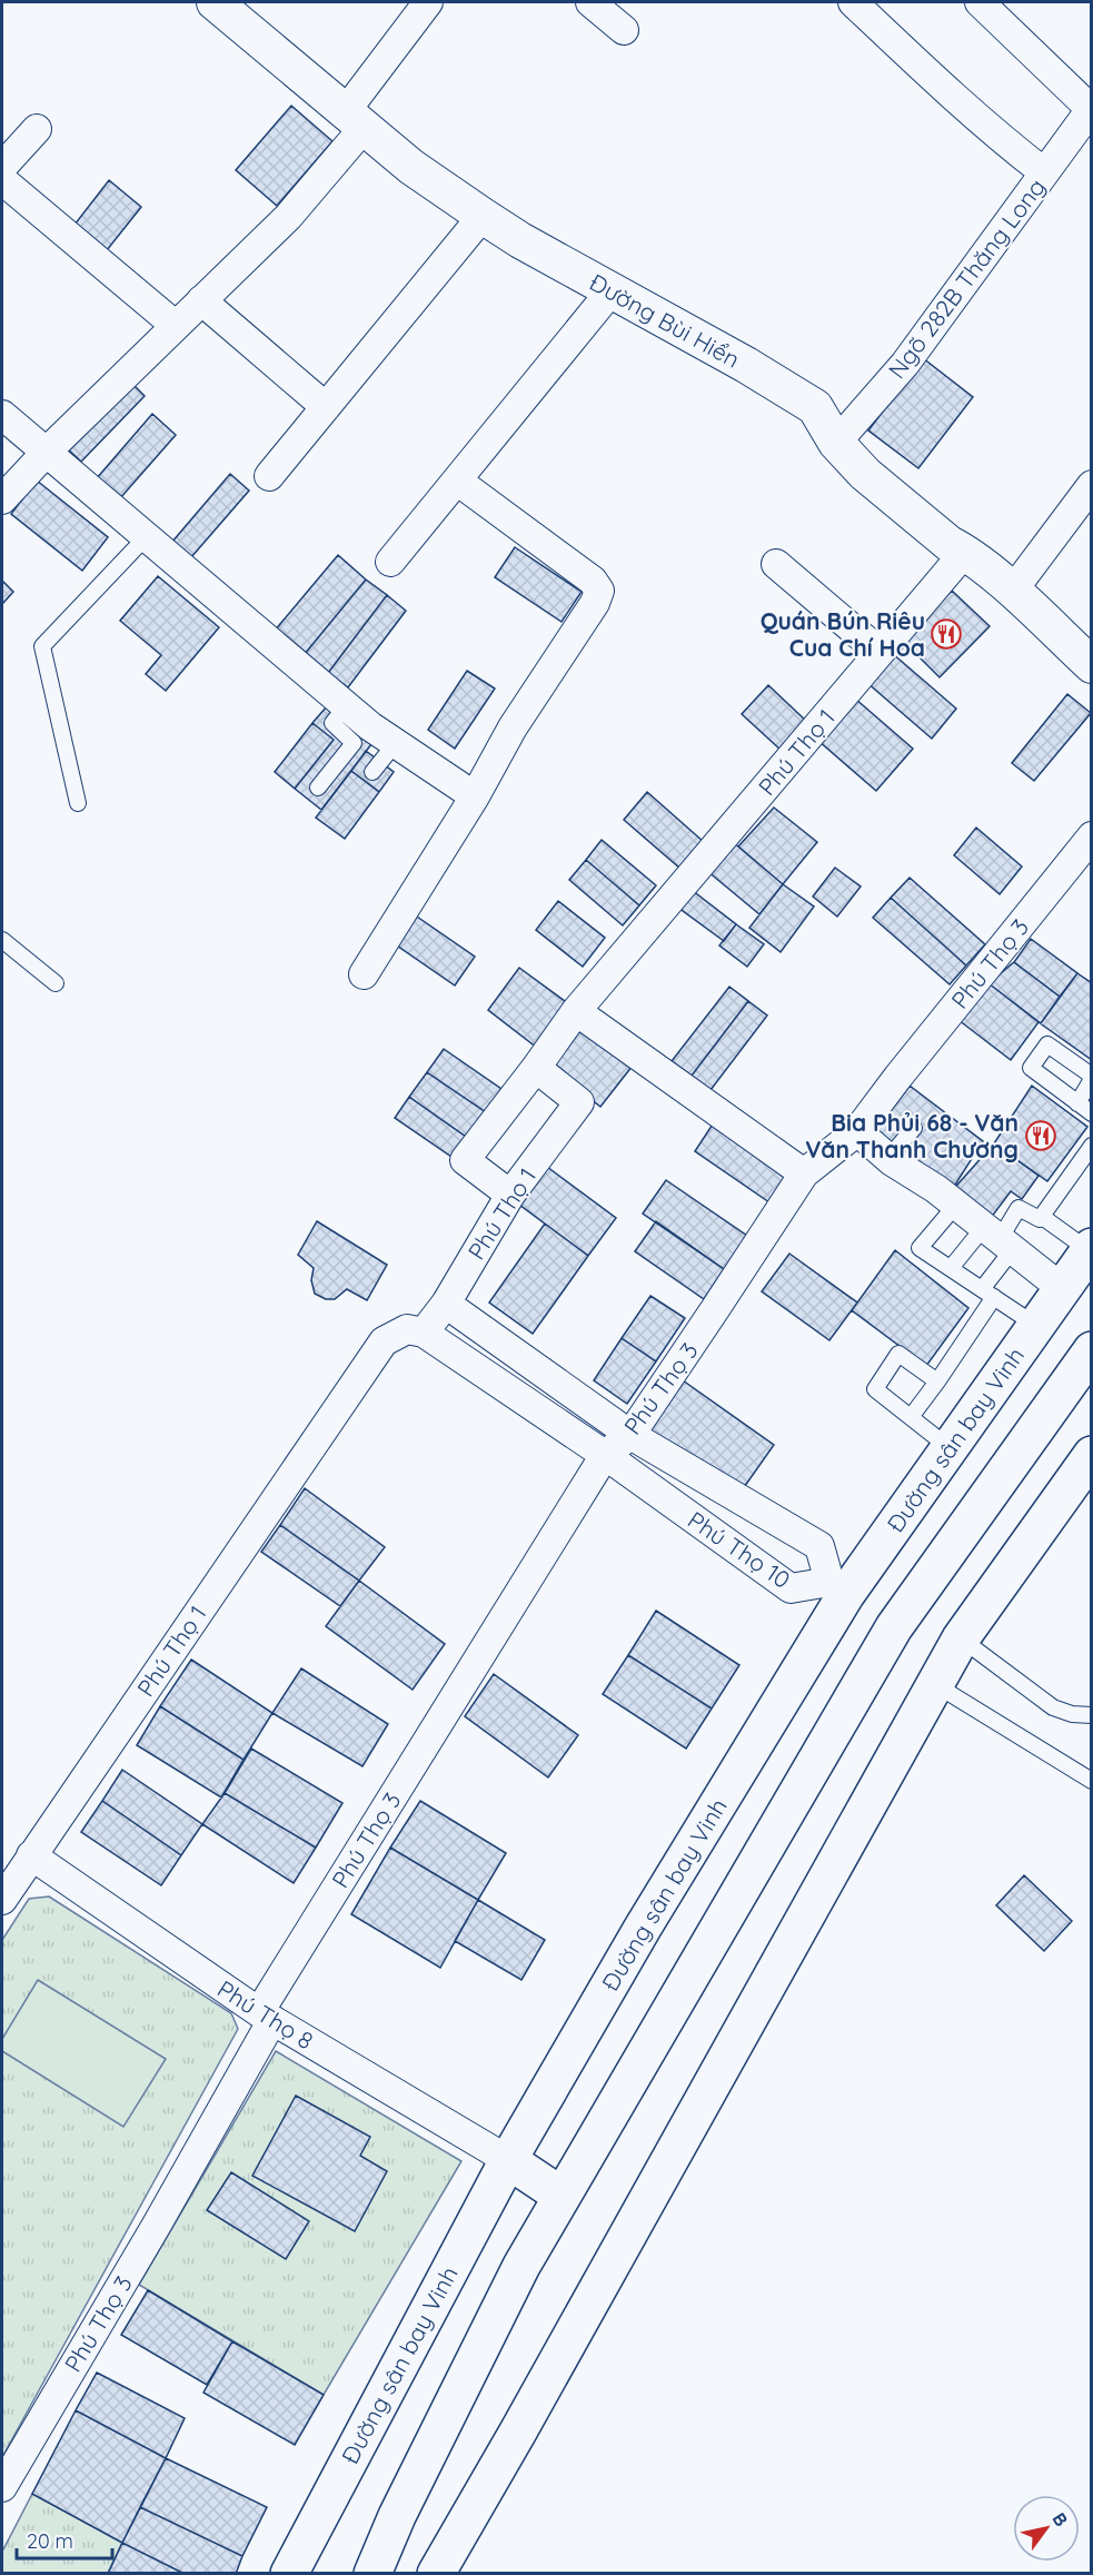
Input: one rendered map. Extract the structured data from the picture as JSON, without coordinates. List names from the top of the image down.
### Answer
{
  "streets": {
    "main road": ["Đường sân bay Vinh"],
    "street": [
      "Ngõ 282B Thăng Long",
      "Đường Bùi Hiển",
      "Phú Thọ 1",
      "Phú Thọ 3",
      "Phú Thọ 10",
      "Phú Thọ 8"
    ]
  },
  "crossings": [
    ["Ngõ 282B Thăng Long", "Đường Bùi Hiển"],
    ["Đường Bùi Hiển", "Phú Thọ 1"],
    ["Phú Thọ 1", "Phú Thọ 10"],
    ["Phú Thọ 1", "Phú Thọ 8"],
    ["Phú Thọ 3", "Phú Thọ 10"],
    ["Phú Thọ 3", "Phú Thọ 8"],
    ["Đường sân bay Vinh", "Phú Thọ 10"],
    ["Đường sân bay Vinh", "Phú Thọ 8"]
  ],
  "places": {
    "restaurant": ["Quán Bún Riêu Cua Chí Hoa", "Bia Phủi 68 - Văn Văn Thanh Chương"]
  },
  "scale_bar": "20 m",
  "north": "top right"
}
